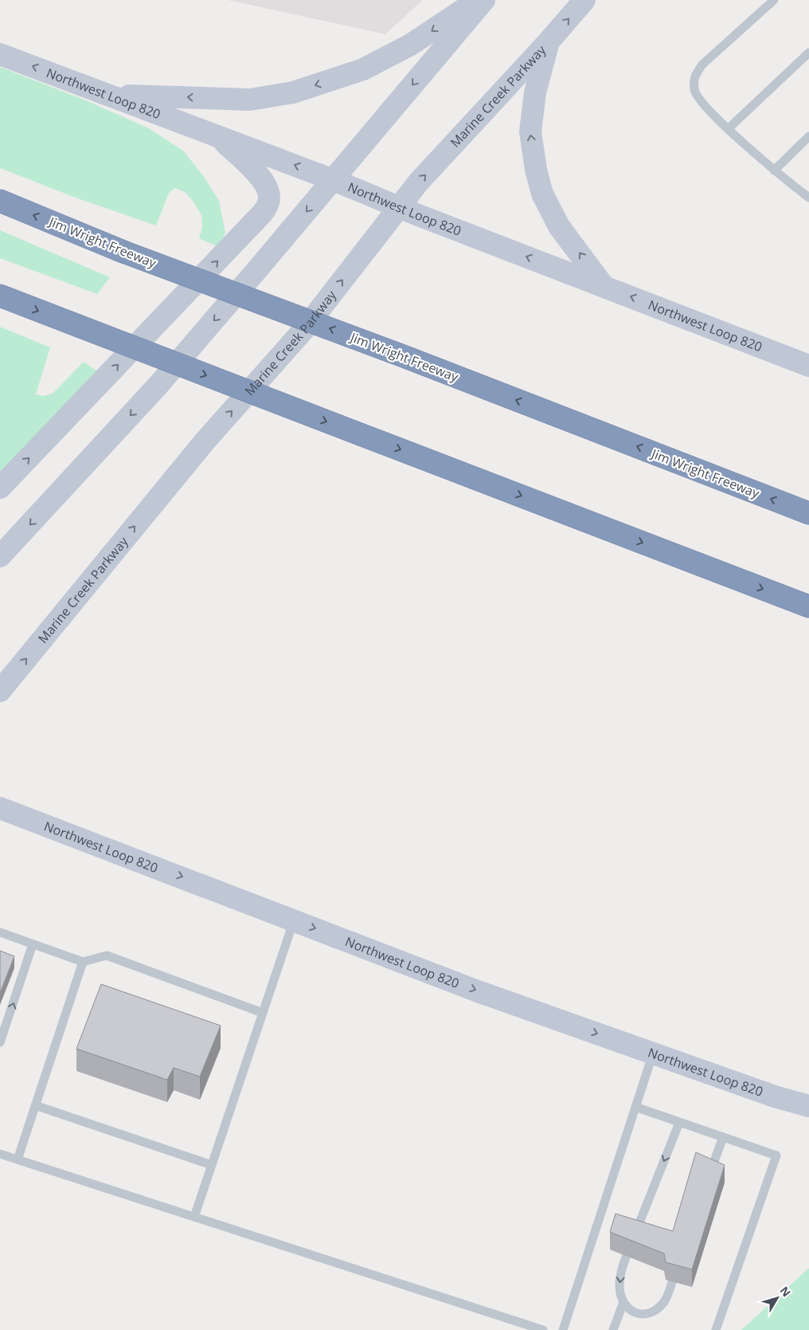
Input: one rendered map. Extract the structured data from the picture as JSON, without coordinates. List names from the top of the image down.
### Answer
{
  "streets": {
    "highway": ["Jim Wright Freeway"],
    "main road": ["Northwest Loop 820", "Marine Creek Parkway"]
  },
  "crossings": [
    ["Northwest Loop 820", "Marine Creek Parkway"]
  ],
  "north": "top right"
}
